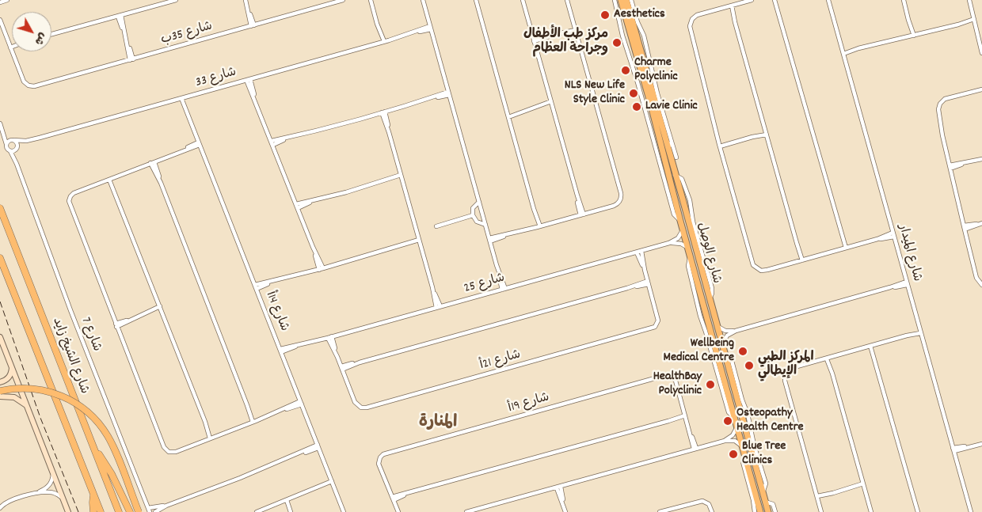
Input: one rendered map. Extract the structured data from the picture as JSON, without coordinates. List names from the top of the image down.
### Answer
{
  "streets": {
    "highway": ["شارع الشيخ زايد"],
    "main road": ["شارع الوصل"],
    "street": [
      "شارع 35ب",
      "شارع 33",
      "شارع الميدار",
      "شارع 25",
      "شارع 14أ",
      "شارع 7",
      "شارع 21أ",
      "شارع 19أ"
    ]
  },
  "crossings": [
    ["شارع 33", "شارع 14أ"],
    ["شارع 33", "شارع 7"],
    ["شارع الوصل", "شارع 25"],
    ["شارع 25", "شارع 14أ"]
  ],
  "districts": ["المنارة"],
  "places": [
    "Aesthetics",
    "مركز طب الأطفال وجراحة العظام",
    "Charme Polyclinic",
    "NLS New Life Style Clinic",
    "Lavie Clinic",
    "Wellbeing Medical Centre",
    "المركز الطبي الإيطالي",
    "HealthBay Polyclinic",
    "Osteopathy Health Centre",
    "Blue Tree Clinics"
  ],
  "north": "bottom right"
}
